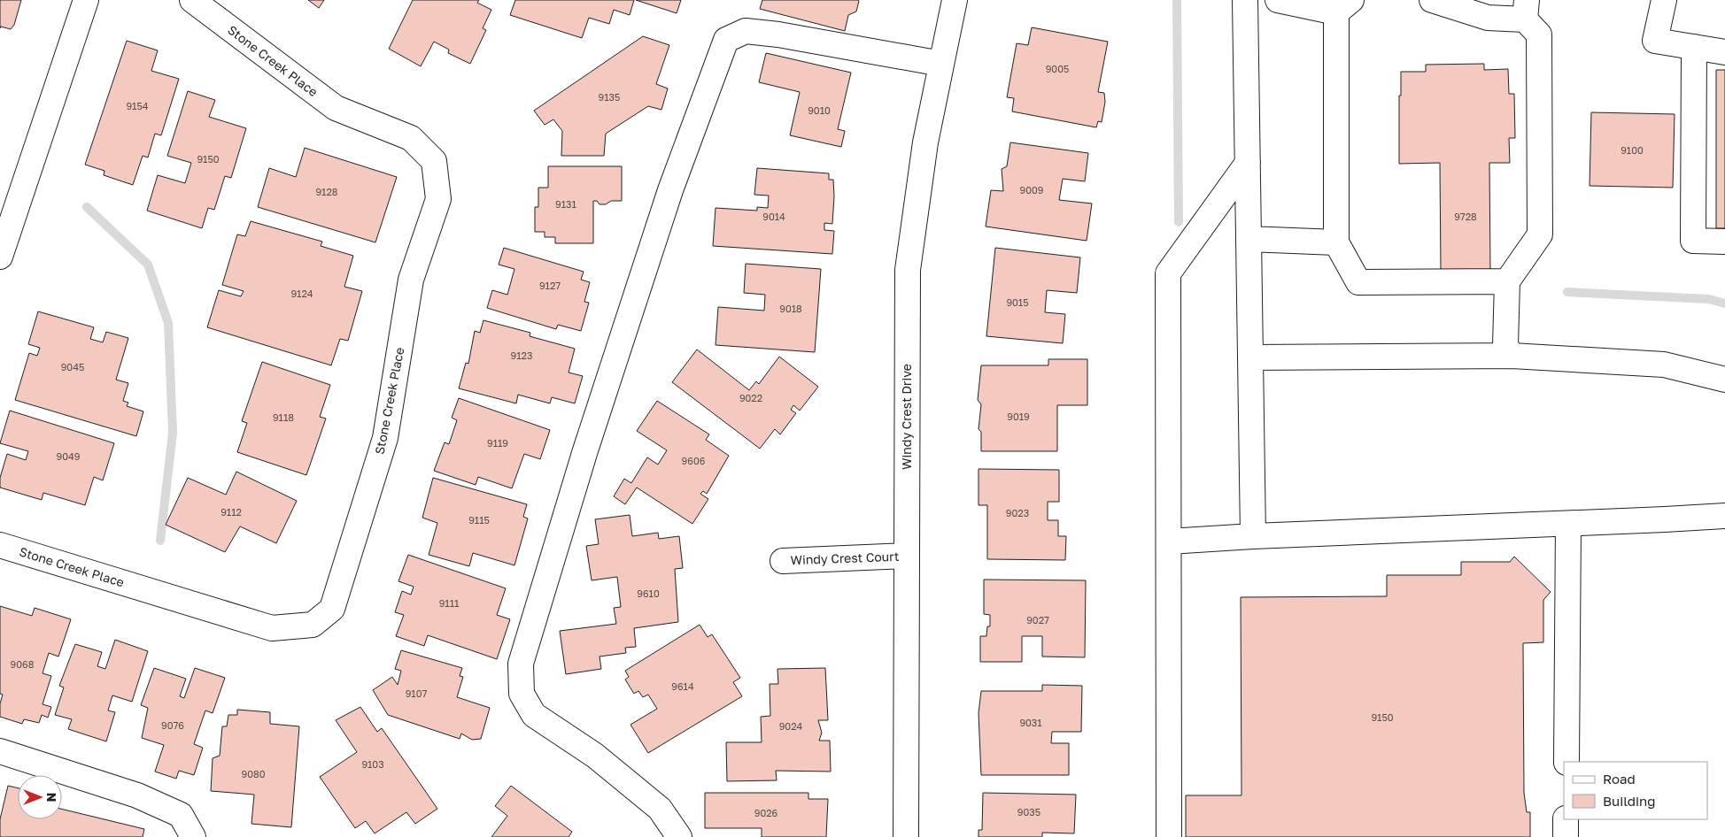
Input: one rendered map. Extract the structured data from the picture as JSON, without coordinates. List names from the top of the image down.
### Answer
{
  "streets": {
    "street": ["Stone Creek Place", "Windy Crest Drive", "Windy Crest Court"]
  },
  "crossings": [
    ["Windy Crest Drive", "Windy Crest Court"]
  ],
  "house_numbers": [
    "9005",
    "9135",
    "9154",
    "9010",
    "9100",
    "9150",
    "9009",
    "9128",
    "9131",
    "9014",
    "9728",
    "9127",
    "9124",
    "9015",
    "9018",
    "9123",
    "9045",
    "9022",
    "9019",
    "9118",
    "9119",
    "9049",
    "9606",
    "9112",
    "9023",
    "9115",
    "9610",
    "9111",
    "9027",
    "9068",
    "9614",
    "9107",
    "9150",
    "9031",
    "9076",
    "9024",
    "9103",
    "9080",
    "9035",
    "9026"
  ],
  "legend": ["Road", "Building"],
  "north": "right"
}
